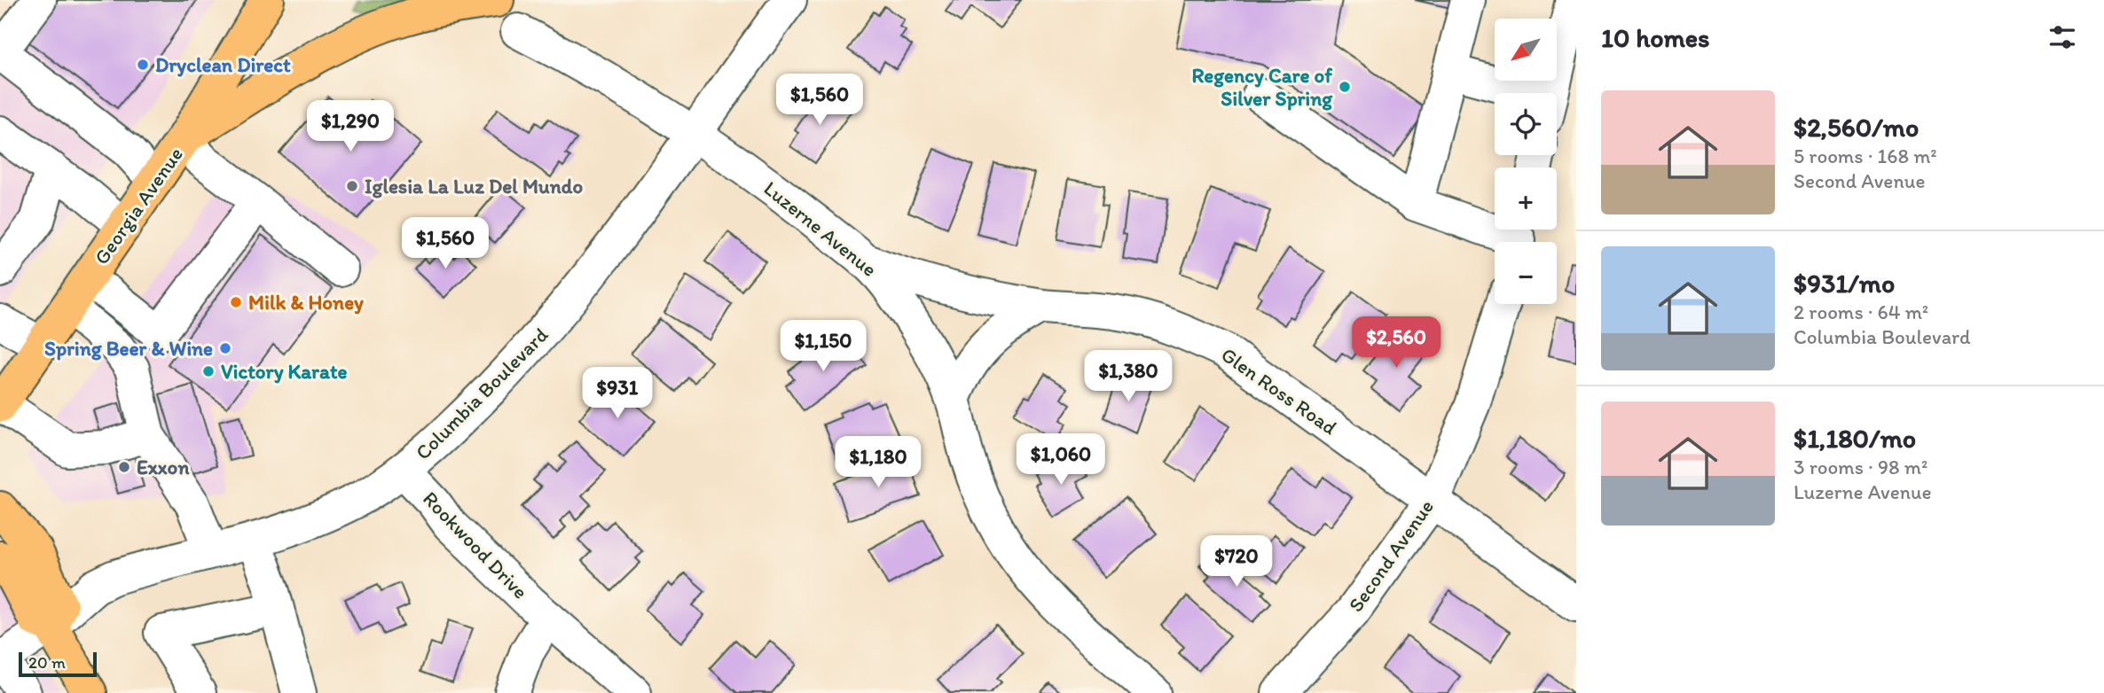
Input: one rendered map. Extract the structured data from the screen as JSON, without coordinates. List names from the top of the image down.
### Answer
{
  "streets": {
    "main road": ["Georgia Avenue"],
    "street": [
      "Luzerne Avenue",
      "Glen Ross Road",
      "Columbia Boulevard",
      "Rookwood Drive",
      "Second Avenue"
    ]
  },
  "crossings": [
    ["Luzerne Avenue", "Glen Ross Road"],
    ["Luzerne Avenue", "Columbia Boulevard"],
    ["Glen Ross Road", "Second Avenue"],
    ["Columbia Boulevard", "Rookwood Drive"]
  ],
  "places": [
    "Dryclean Direct",
    "Regency Care of Silver Spring",
    "Iglesia La Luz Del Mundo",
    "Milk & Honey",
    "Spring Beer & Wine",
    "Victory Karate",
    "Exxon"
  ],
  "scale_bar": "20 m",
  "north": "bottom left",
  "page": {
    "heading": "10 homes",
    "map_buttons": ["+", "−"],
    "price": [
      "$1,560",
      "$1,290",
      "$1,560",
      "$2,560",
      "$1,150",
      "$1,380",
      "$931",
      "$1,060",
      "$1,180",
      "$720"
    ],
    "list": [
      {
        "name": "$2,560/mo",
        "note": "5 rooms · 168 m² · Second Avenue"
      },
      {
        "name": "$931/mo",
        "note": "2 rooms · 64 m² · Columbia Boulevard"
      },
      {
        "name": "$1,180/mo",
        "note": "3 rooms · 98 m² · Luzerne Avenue"
      }
    ],
    "scale": "20 m"
  }
}
